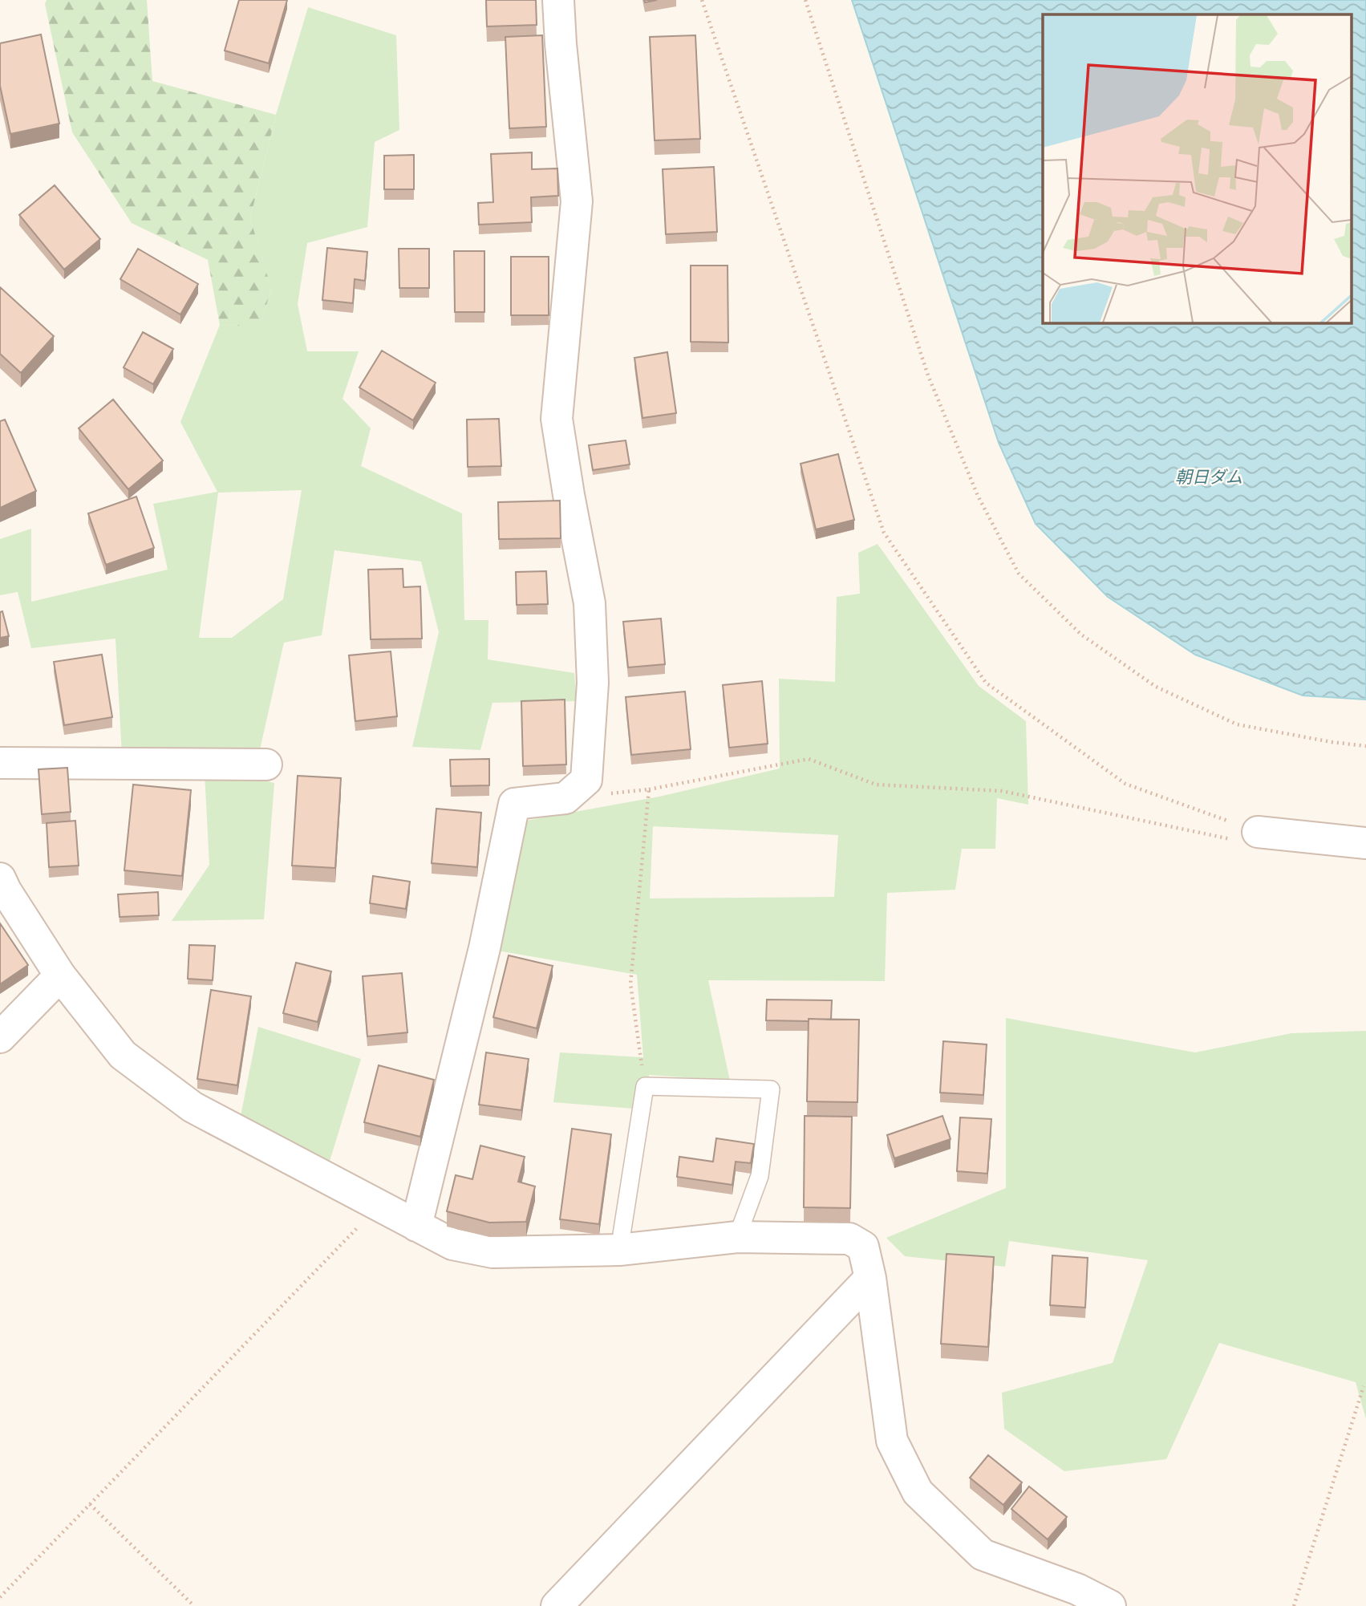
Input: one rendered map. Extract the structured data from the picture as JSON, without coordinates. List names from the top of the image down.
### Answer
{
  "water": ["朝日ダム"]
}
